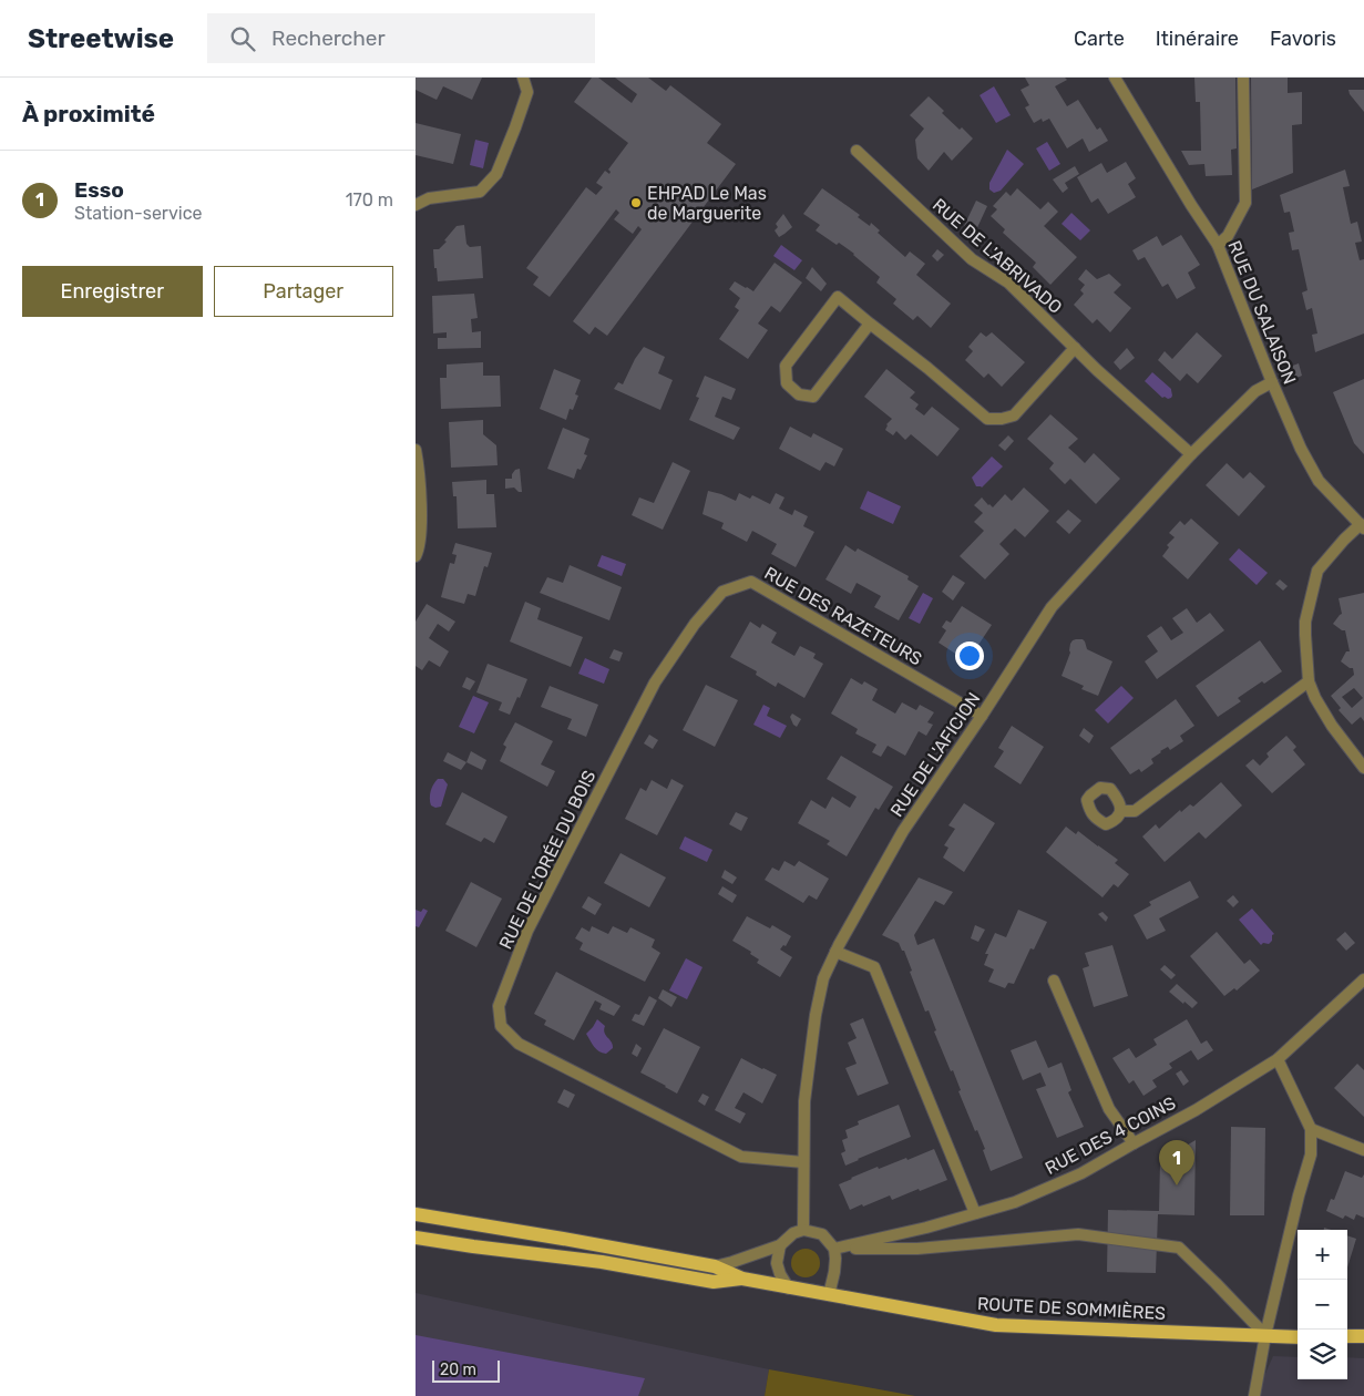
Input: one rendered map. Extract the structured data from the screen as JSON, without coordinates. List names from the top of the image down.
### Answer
{
  "streets": {
    "main road": ["ROUTE DE SOMMIÈRES"],
    "street": [
      "RUE DE L'ABRIVADO",
      "RUE DU SALAISON",
      "RUE DES RAZETEURS",
      "RUE DE L'AFICION",
      "RUE DE L'ORÉE DU BOIS",
      "RUE DES 4 COINS"
    ]
  },
  "crossings": [
    ["RUE DE L'ABRIVADO", "RUE DE L'AFICION"],
    ["RUE DU SALAISON", "RUE DE L'AFICION"],
    ["RUE DES RAZETEURS", "RUE DE L'AFICION"],
    ["RUE DES RAZETEURS", "RUE DE L'ORÉE DU BOIS"],
    ["RUE DE L'AFICION", "RUE DE L'ORÉE DU BOIS"],
    ["RUE DE L'AFICION", "RUE DES 4 COINS"],
    ["RUE DE L'AFICION", "ROUTE DE SOMMIÈRES"],
    ["RUE DES 4 COINS", "ROUTE DE SOMMIÈRES"]
  ],
  "places": ["EHPAD Le Mas de Marguerite"],
  "scale_bar": "20 m",
  "page": {
    "header": "Streetwise",
    "search": "Rechercher",
    "nav": ["Carte", "Itinéraire", "Favoris"],
    "heading": "À proximité",
    "list": [
      {
        "mark": "1",
        "name": "Esso",
        "note": "Station-service",
        "value": "170 m"
      }
    ],
    "buttons": ["Enregistrer", "Partager"],
    "pins": "1",
    "map_buttons": ["+", "−"],
    "scale": "20 m"
  }
}
